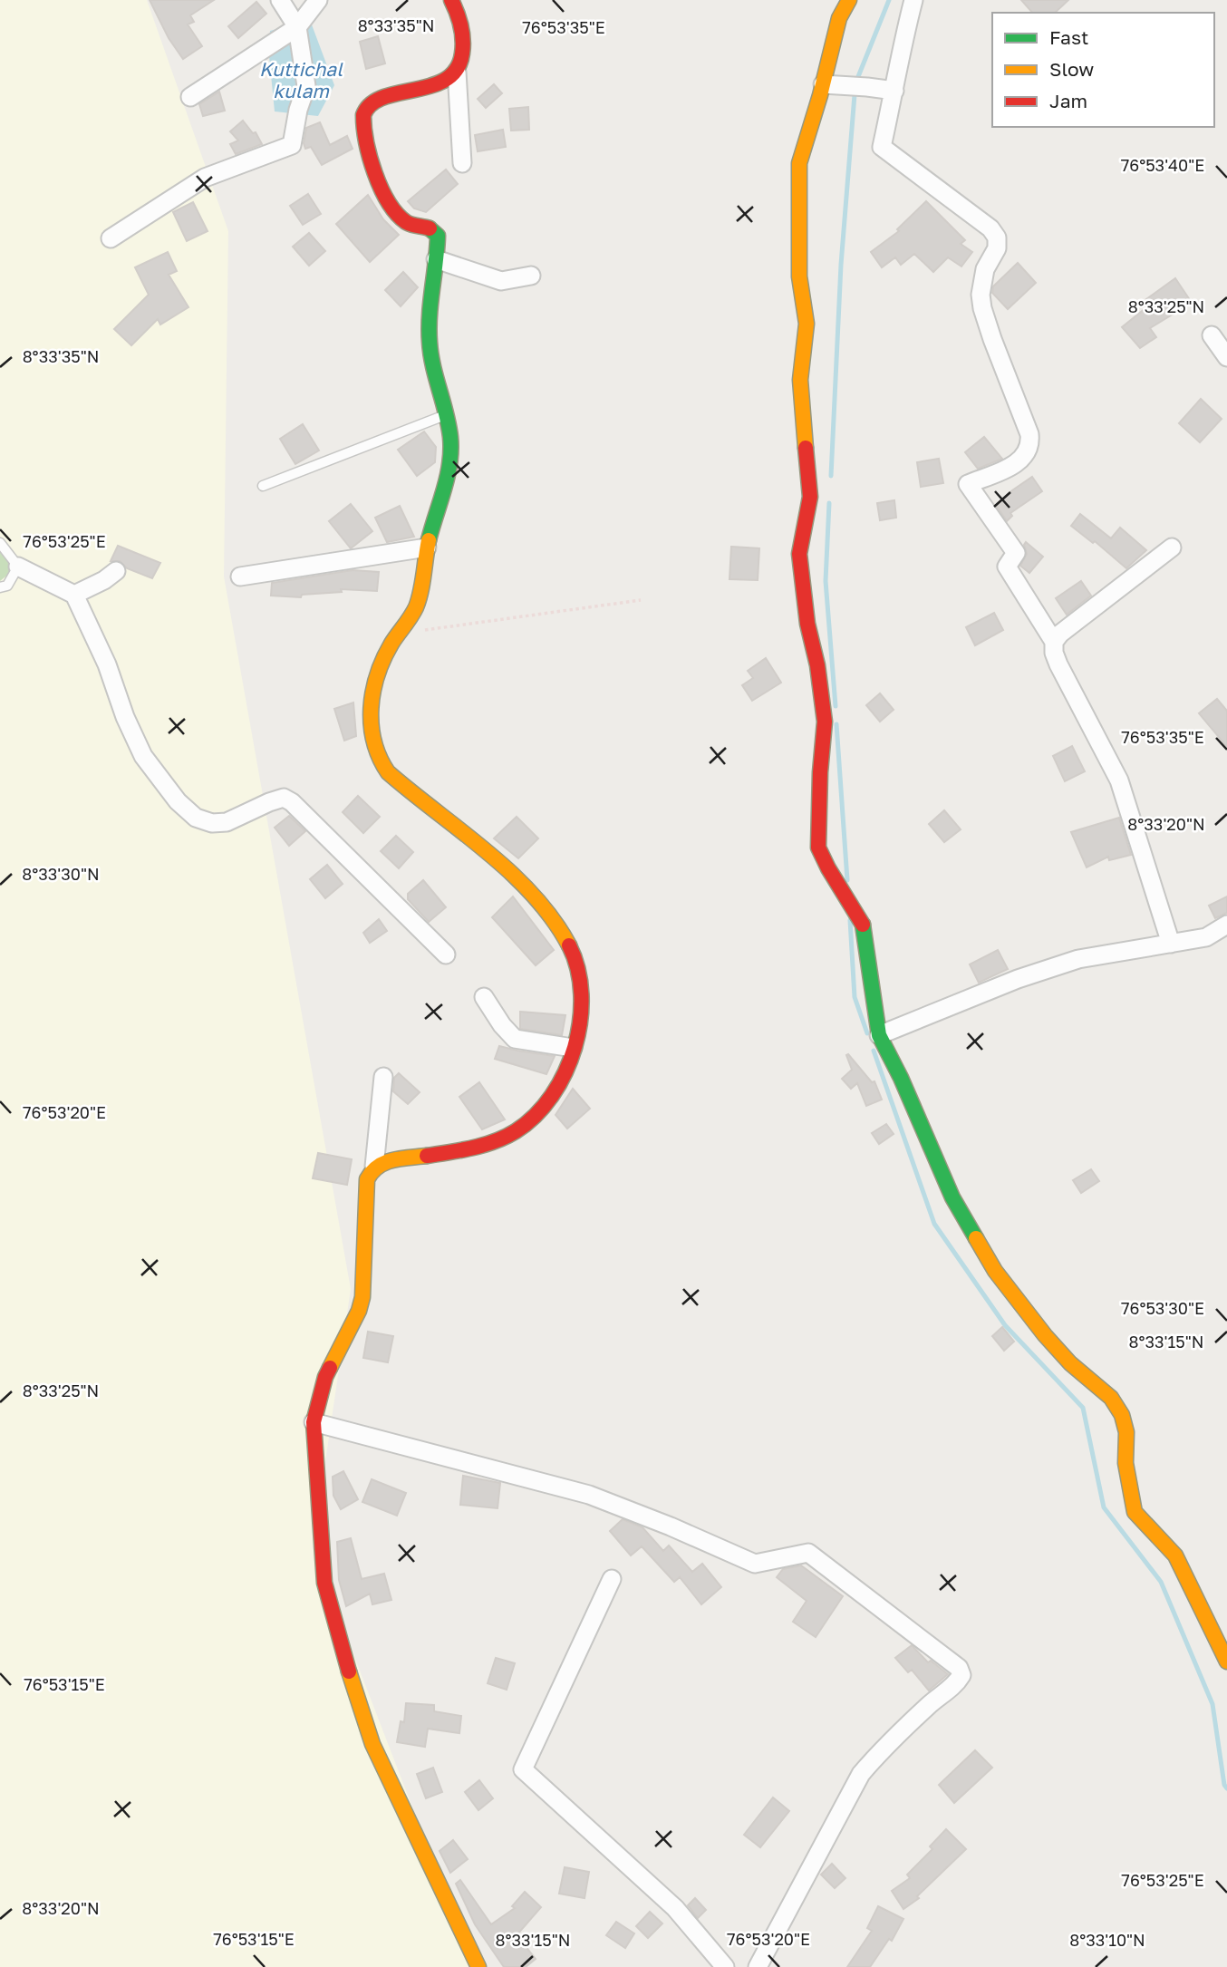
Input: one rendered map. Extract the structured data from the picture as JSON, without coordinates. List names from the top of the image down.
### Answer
{
  "water": ["Kuttichal kulam"],
  "legend": ["Fast", "Slow", "Jam"],
  "coordinates": [
    "8°33'35\"N",
    "76°53'35\"E",
    "76°53'40\"E",
    "8°33'25\"N",
    "76°53'25\"E",
    "8°33'20\"N",
    "8°33'30\"N",
    "76°53'20\"E",
    "76°53'30\"E",
    "8°33'15\"N",
    "76°53'15\"E",
    "8°33'10\"N"
  ]
}
